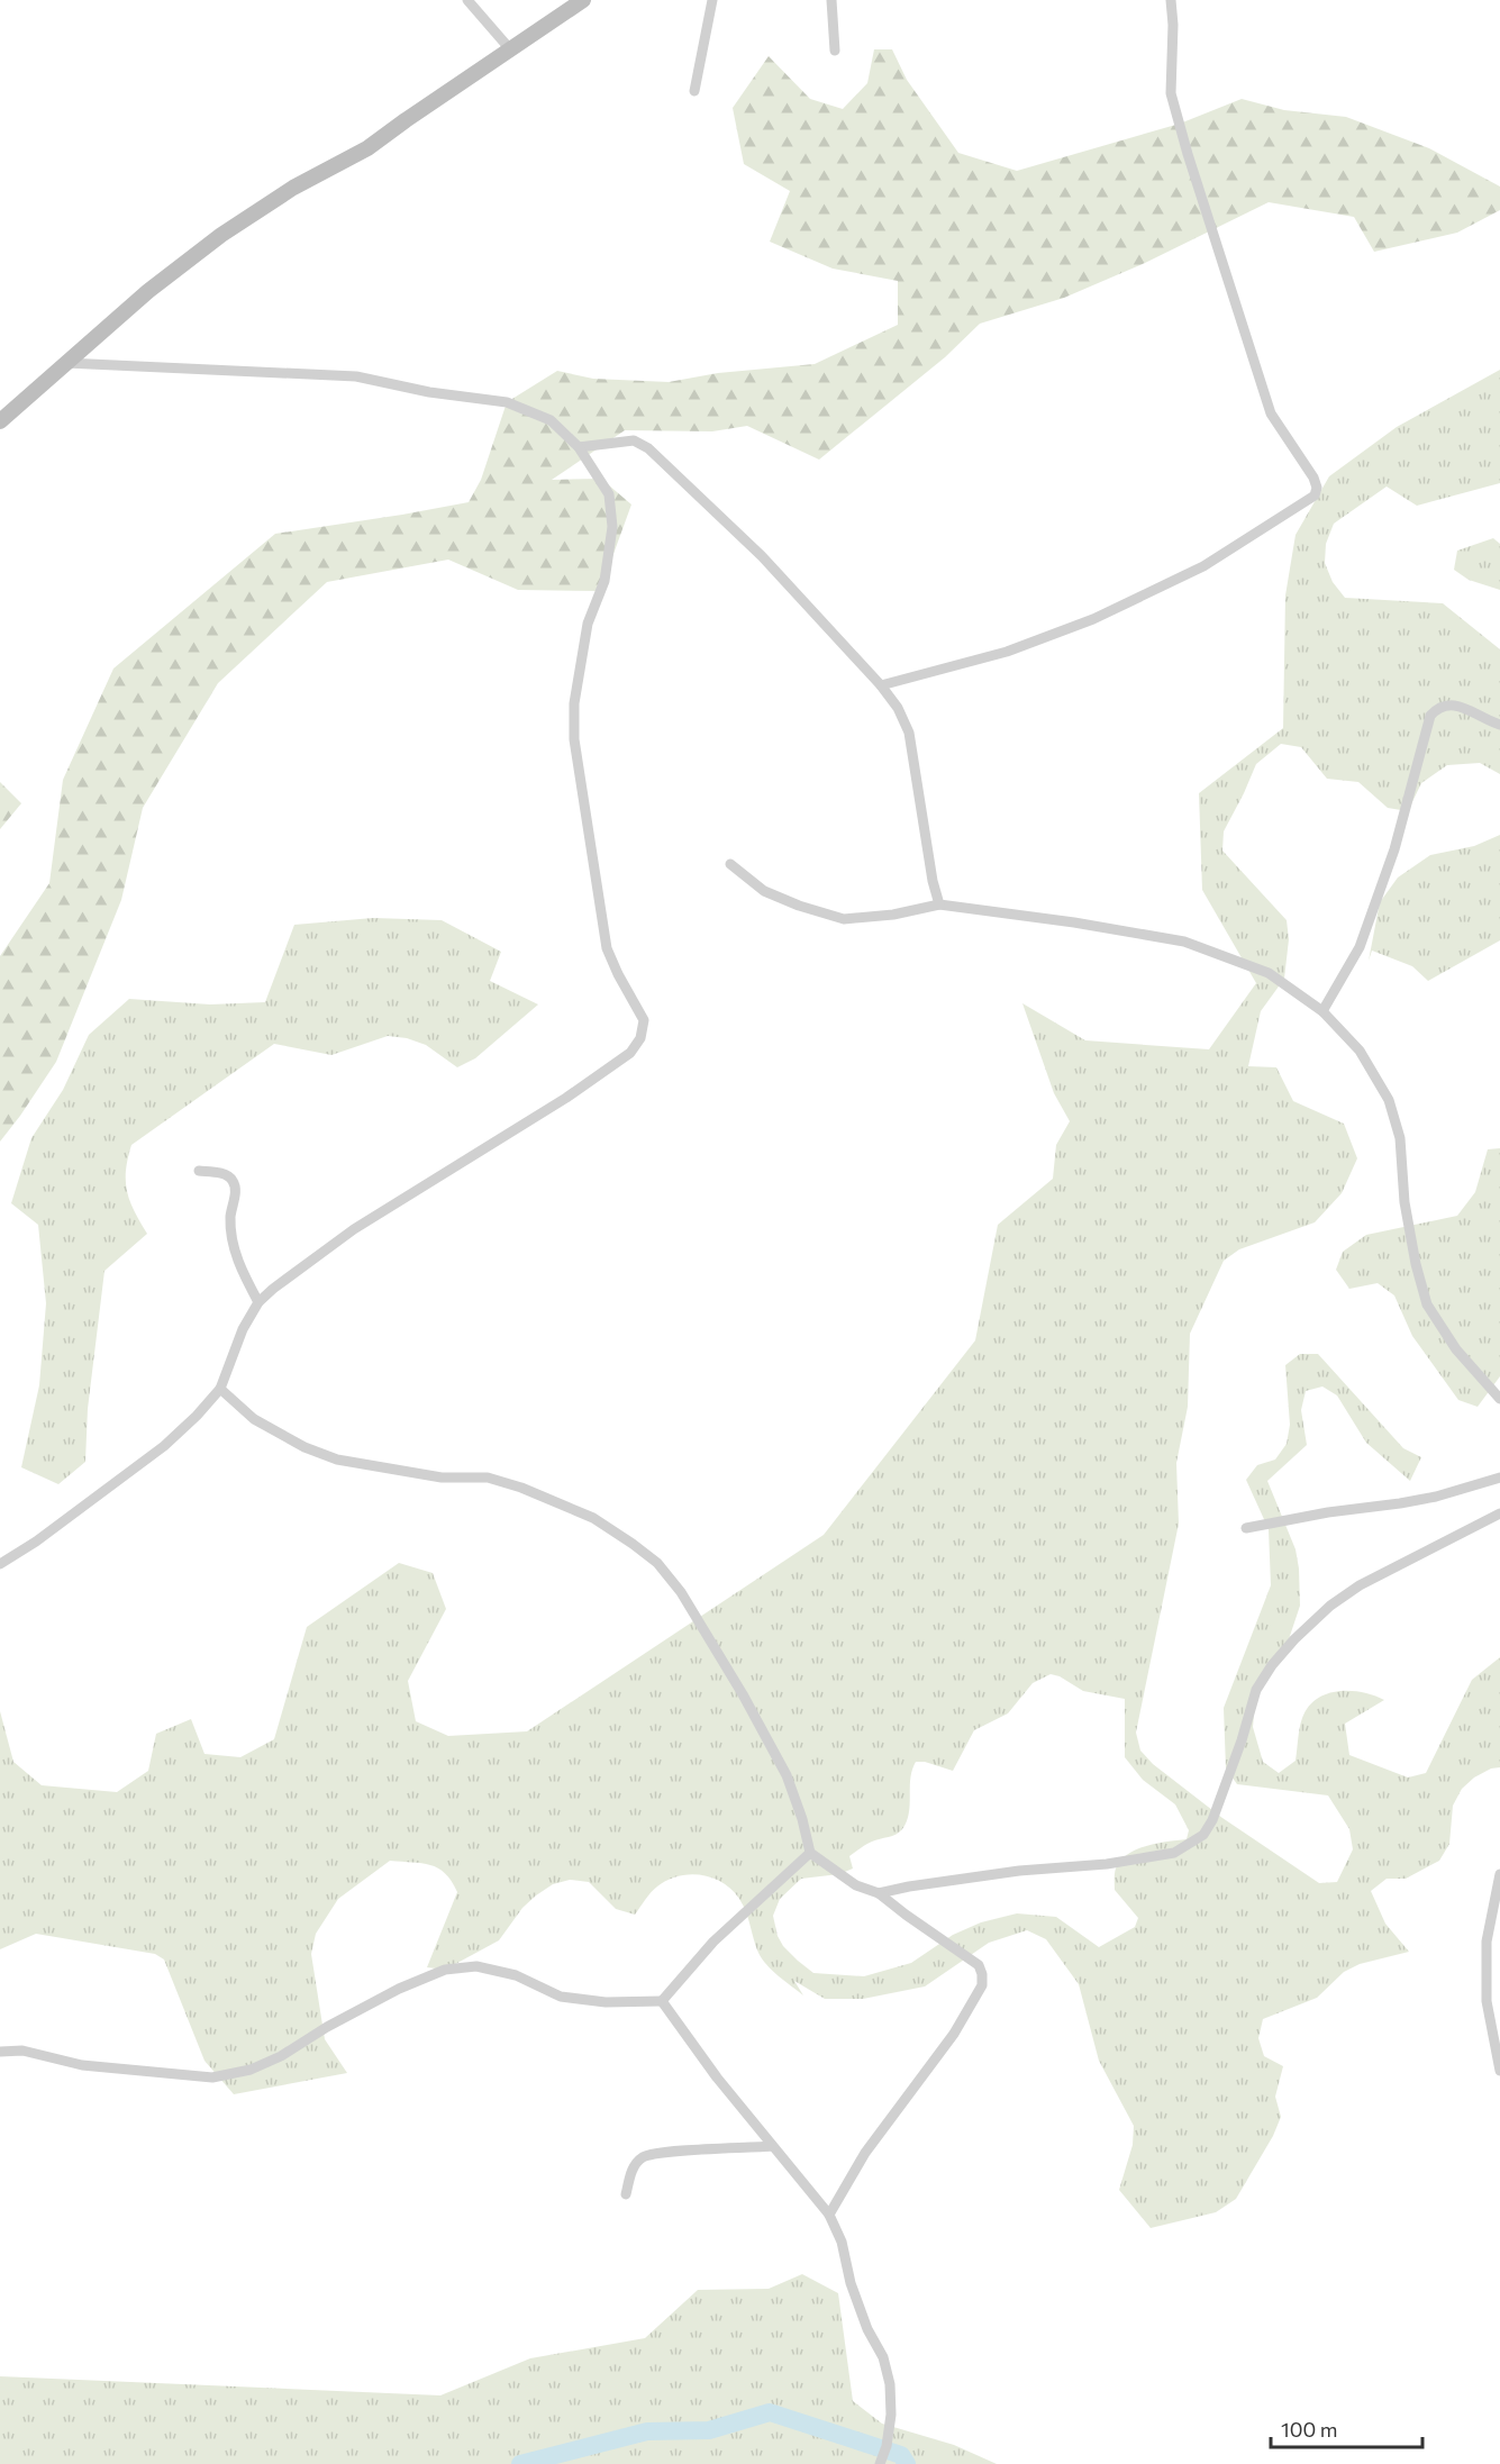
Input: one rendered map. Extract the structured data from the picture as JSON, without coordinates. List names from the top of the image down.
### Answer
{
  "scale_bar": "100 m"
}
